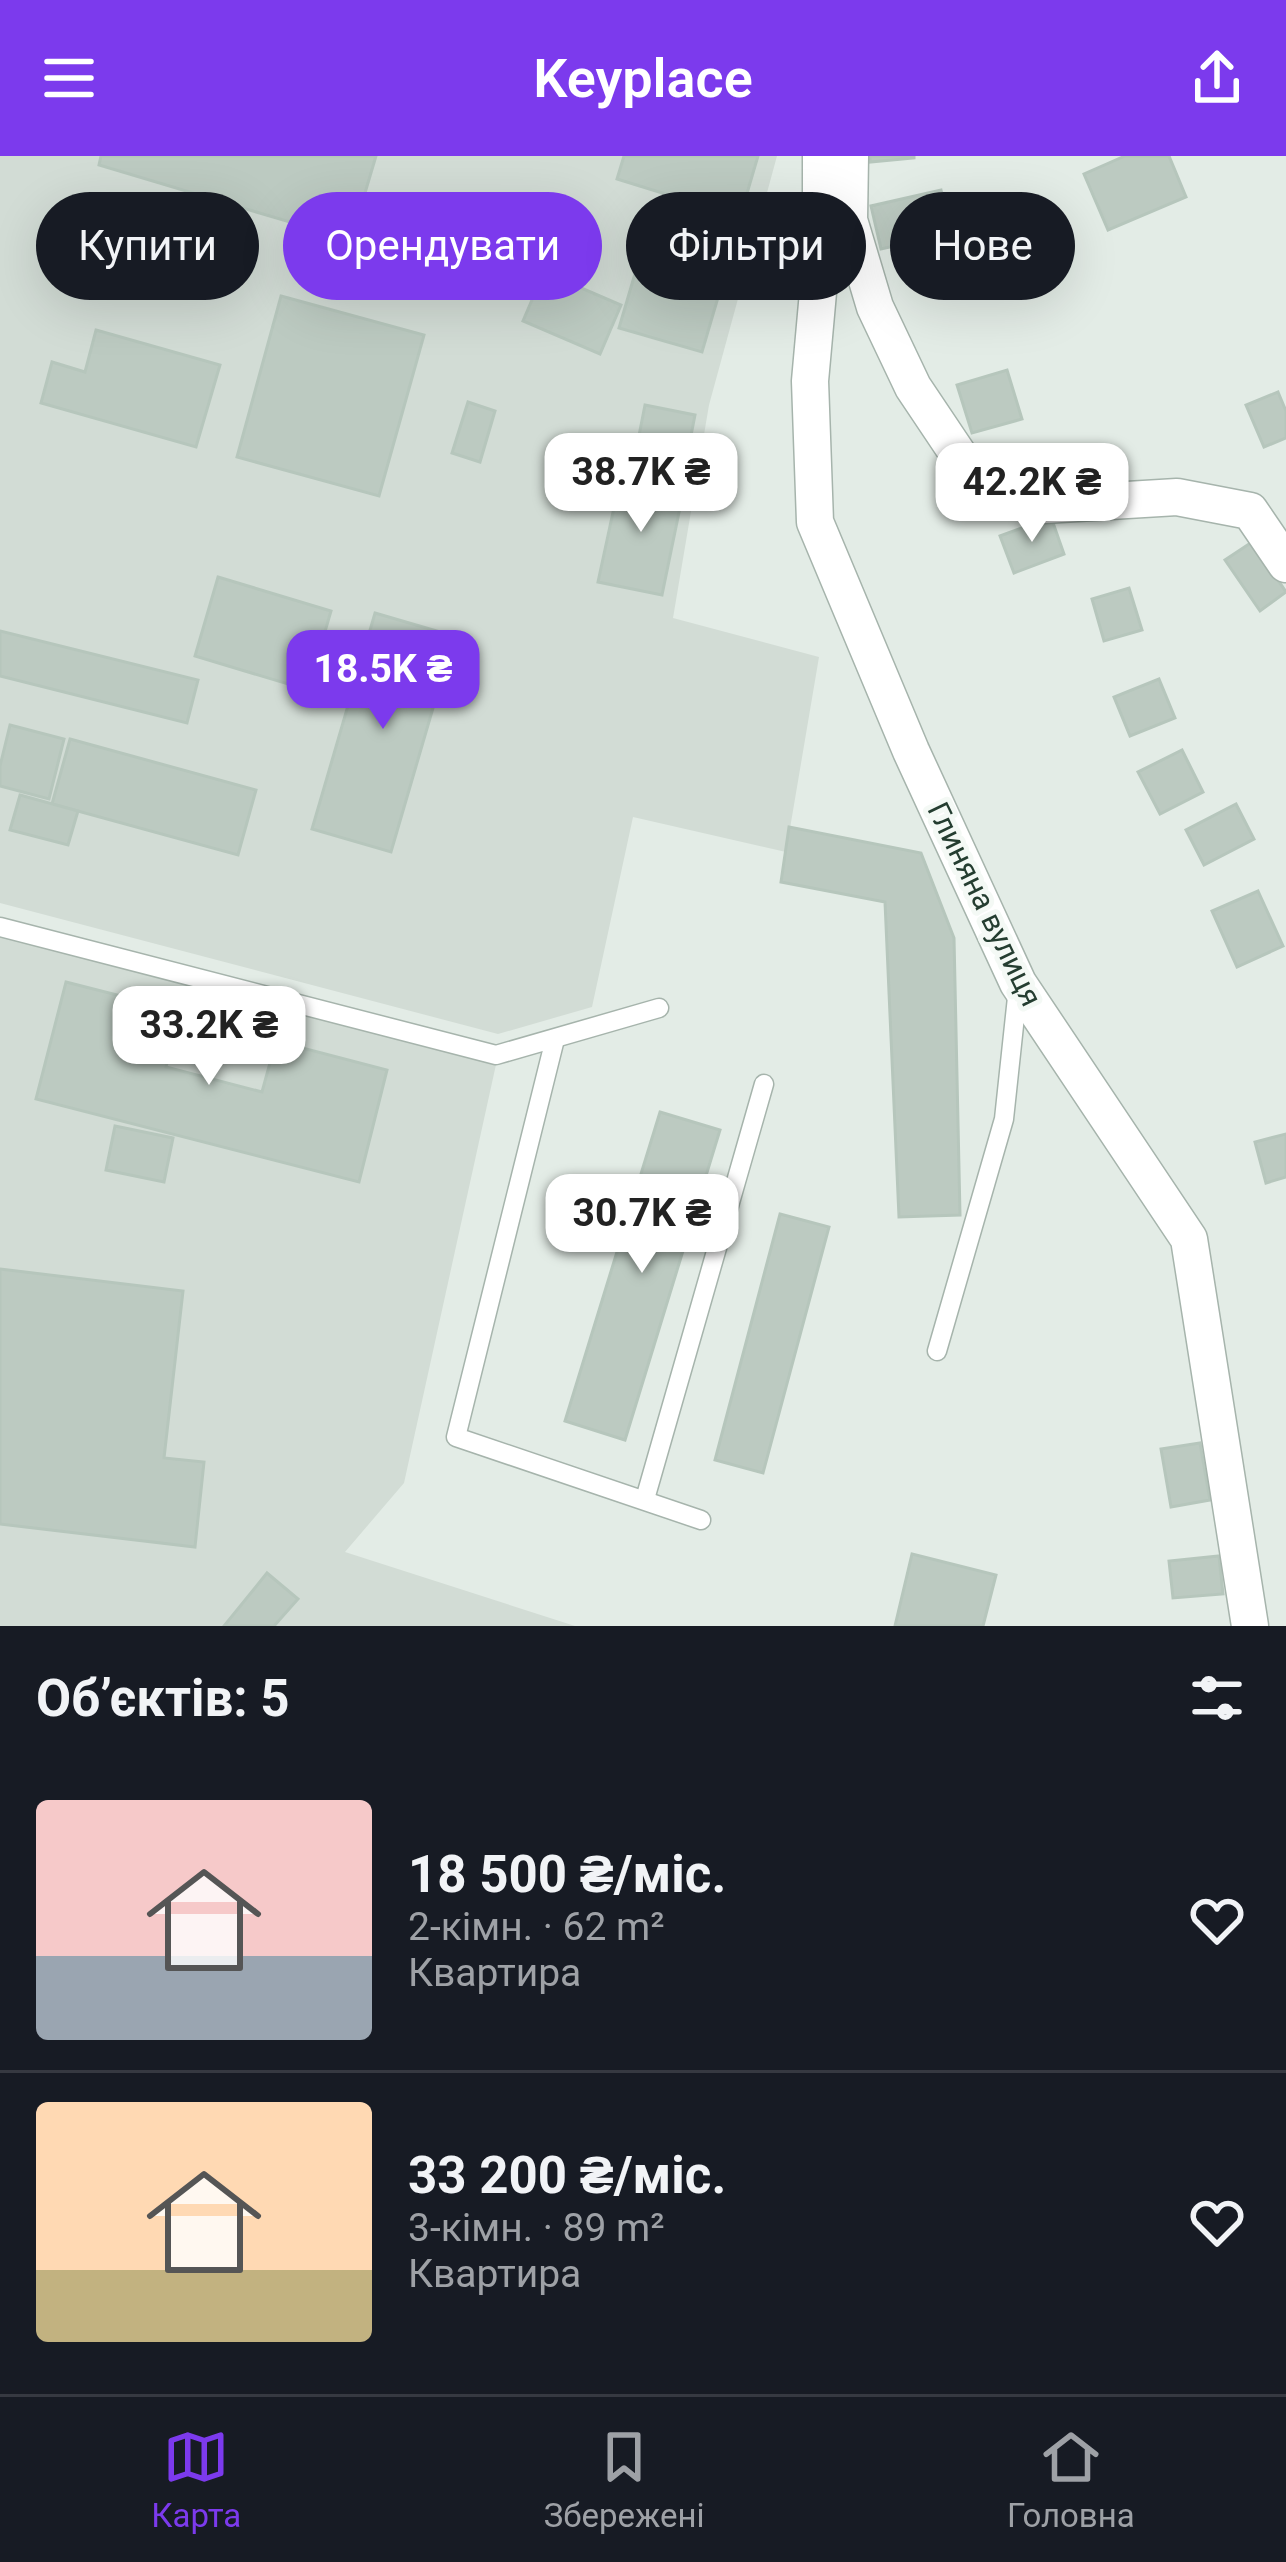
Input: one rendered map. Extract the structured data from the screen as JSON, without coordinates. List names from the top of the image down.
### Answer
{
  "streets": {
    "street": ["Глиняна вулиця"]
  },
  "page": {
    "header": "Keyplace",
    "chip": [
      "Купити",
      "Орендувати",
      "Фільтри",
      "Нове"
    ],
    "price": [
      "38.7K ₴",
      "42.2K ₴",
      "18.5K ₴",
      "33.2K ₴",
      "30.7K ₴"
    ],
    "heading": "Об’єктів: 5",
    "list": [
      {
        "name": "18 500 ₴/міс.",
        "note": "2-кімн. · 62 m² · Квартира"
      },
      {
        "name": "33 200 ₴/міс.",
        "note": "3-кімн. · 89 m² · Квартира"
      }
    ],
    "tabs": ["Карта", "Збережені", "Головна"]
  }
}
